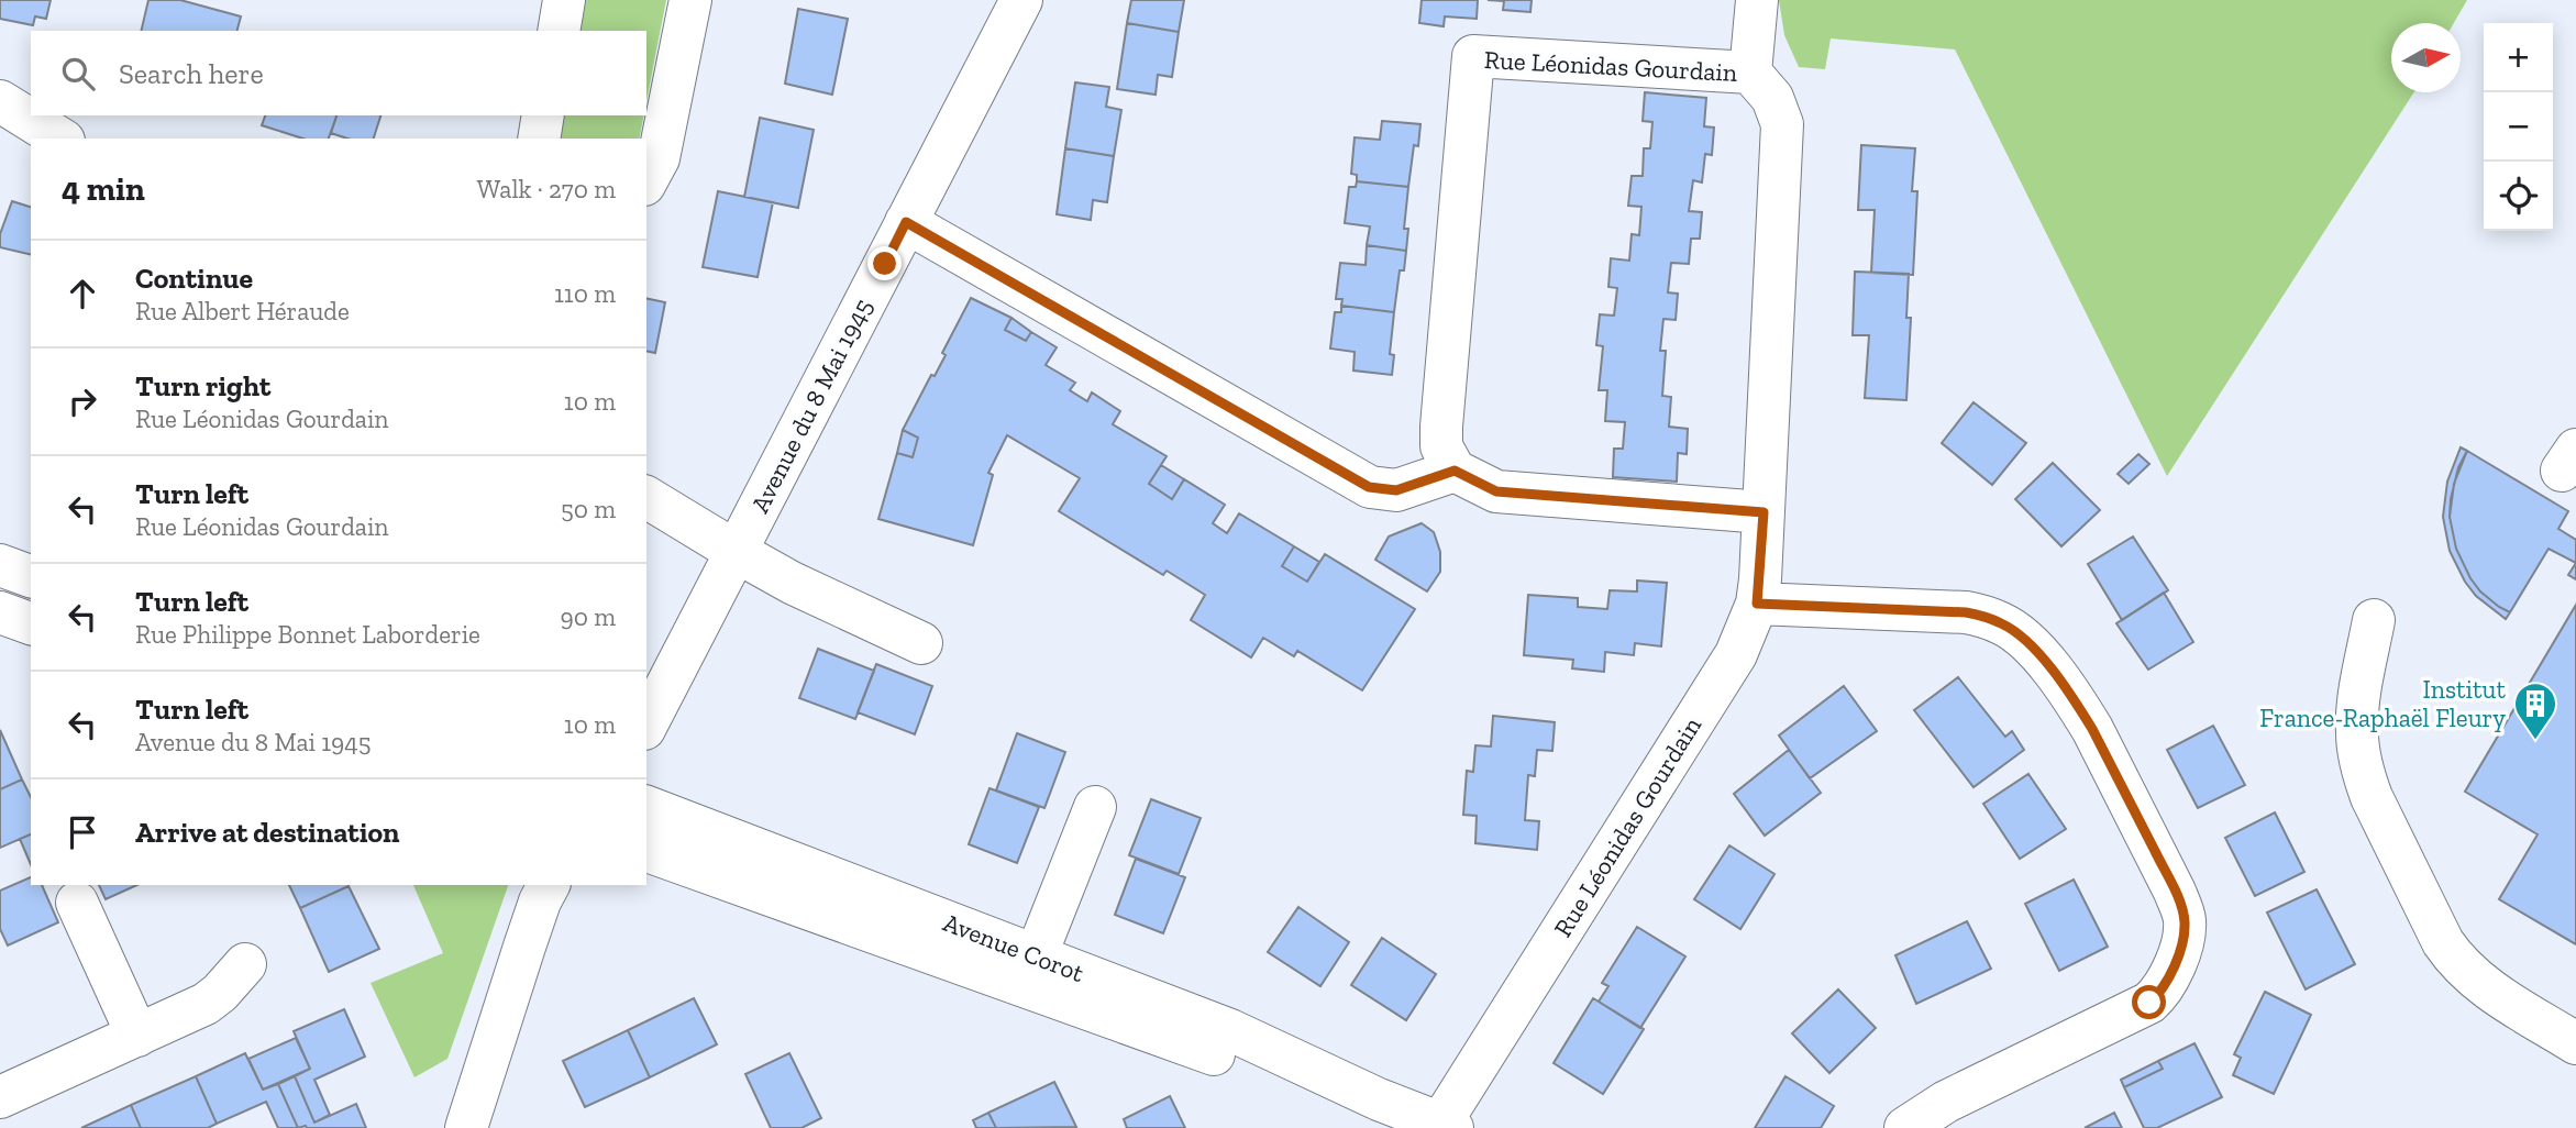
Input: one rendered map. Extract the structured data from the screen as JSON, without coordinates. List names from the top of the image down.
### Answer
{
  "streets": {
    "street": ["Rue Léonidas Gourdain", "Avenue du 8 Mai 1945", "Avenue Corot"]
  },
  "crossings": [
    ["Rue Léonidas Gourdain", "Avenue Corot"]
  ],
  "places": {
    "building": ["Institut France-Raphaël Fleury"]
  },
  "north": "right",
  "page": {
    "map_buttons": ["+", "−"],
    "search": "Search here",
    "heading": ["4 min", "Walk · 270 m"],
    "list": [
      ["Continue", "Rue Albert Héraude", "110 m"],
      ["Turn right", "Rue Léonidas Gourdain", "10 m"],
      ["Turn left", "Rue Léonidas Gourdain", "50 m"],
      ["Turn left", "Rue Philippe Bonnet Laborderie", "90 m"],
      ["Turn left", "Avenue du 8 Mai 1945", "10 m"],
      "Arrive at destination"
    ]
  }
}
